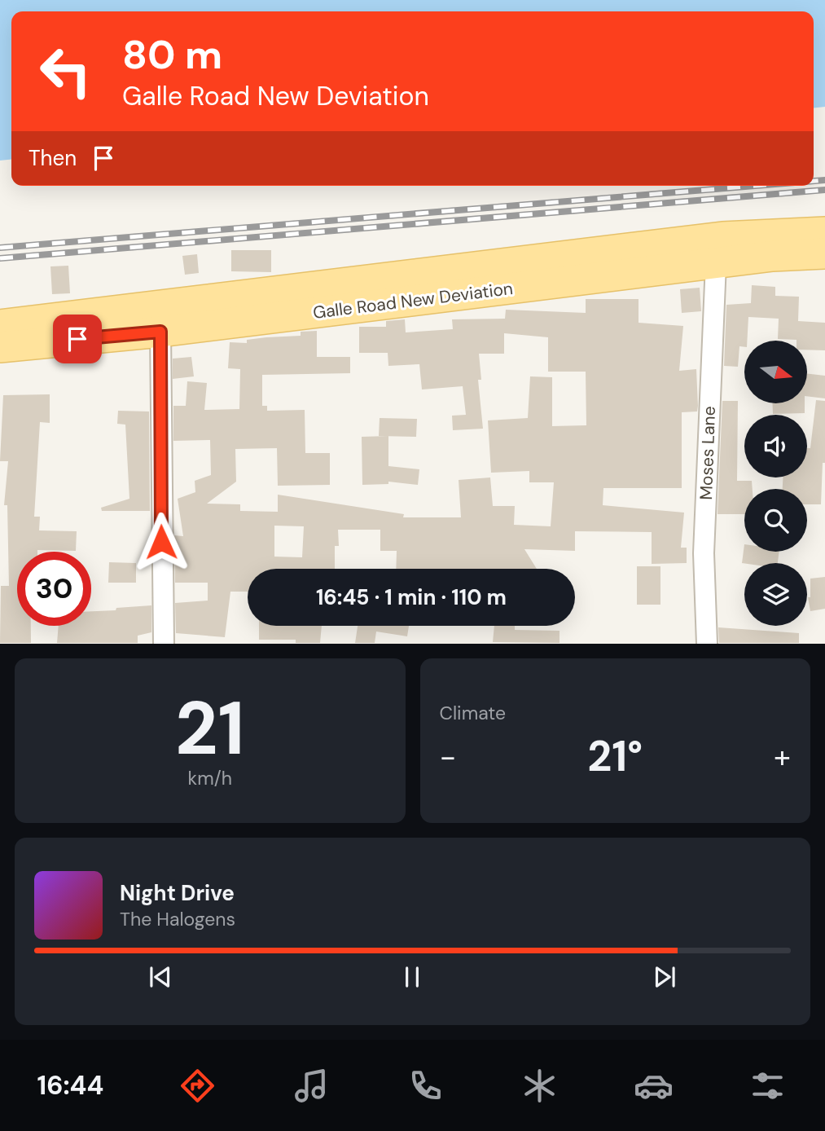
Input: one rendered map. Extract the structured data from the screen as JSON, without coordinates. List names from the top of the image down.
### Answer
{
  "streets": {
    "main road": ["Galle Road New Deviation"],
    "street": ["Moses Lane"]
  },
  "crossings": [
    ["Galle Road New Deviation", "Moses Lane"]
  ],
  "north": "right",
  "page": {
    "turn": ["80 m", "Galle Road New Deviation"],
    "then": "Then",
    "limit": "30",
    "trip": "16:45 · 1 min · 110 m",
    "tile": [
      ["21", "km/h"],
      "Climate"
    ],
    "heat": ["−", "21°", "+"],
    "song": ["Night Drive", "The Halogens"],
    "tabs": "16:44"
  }
}
